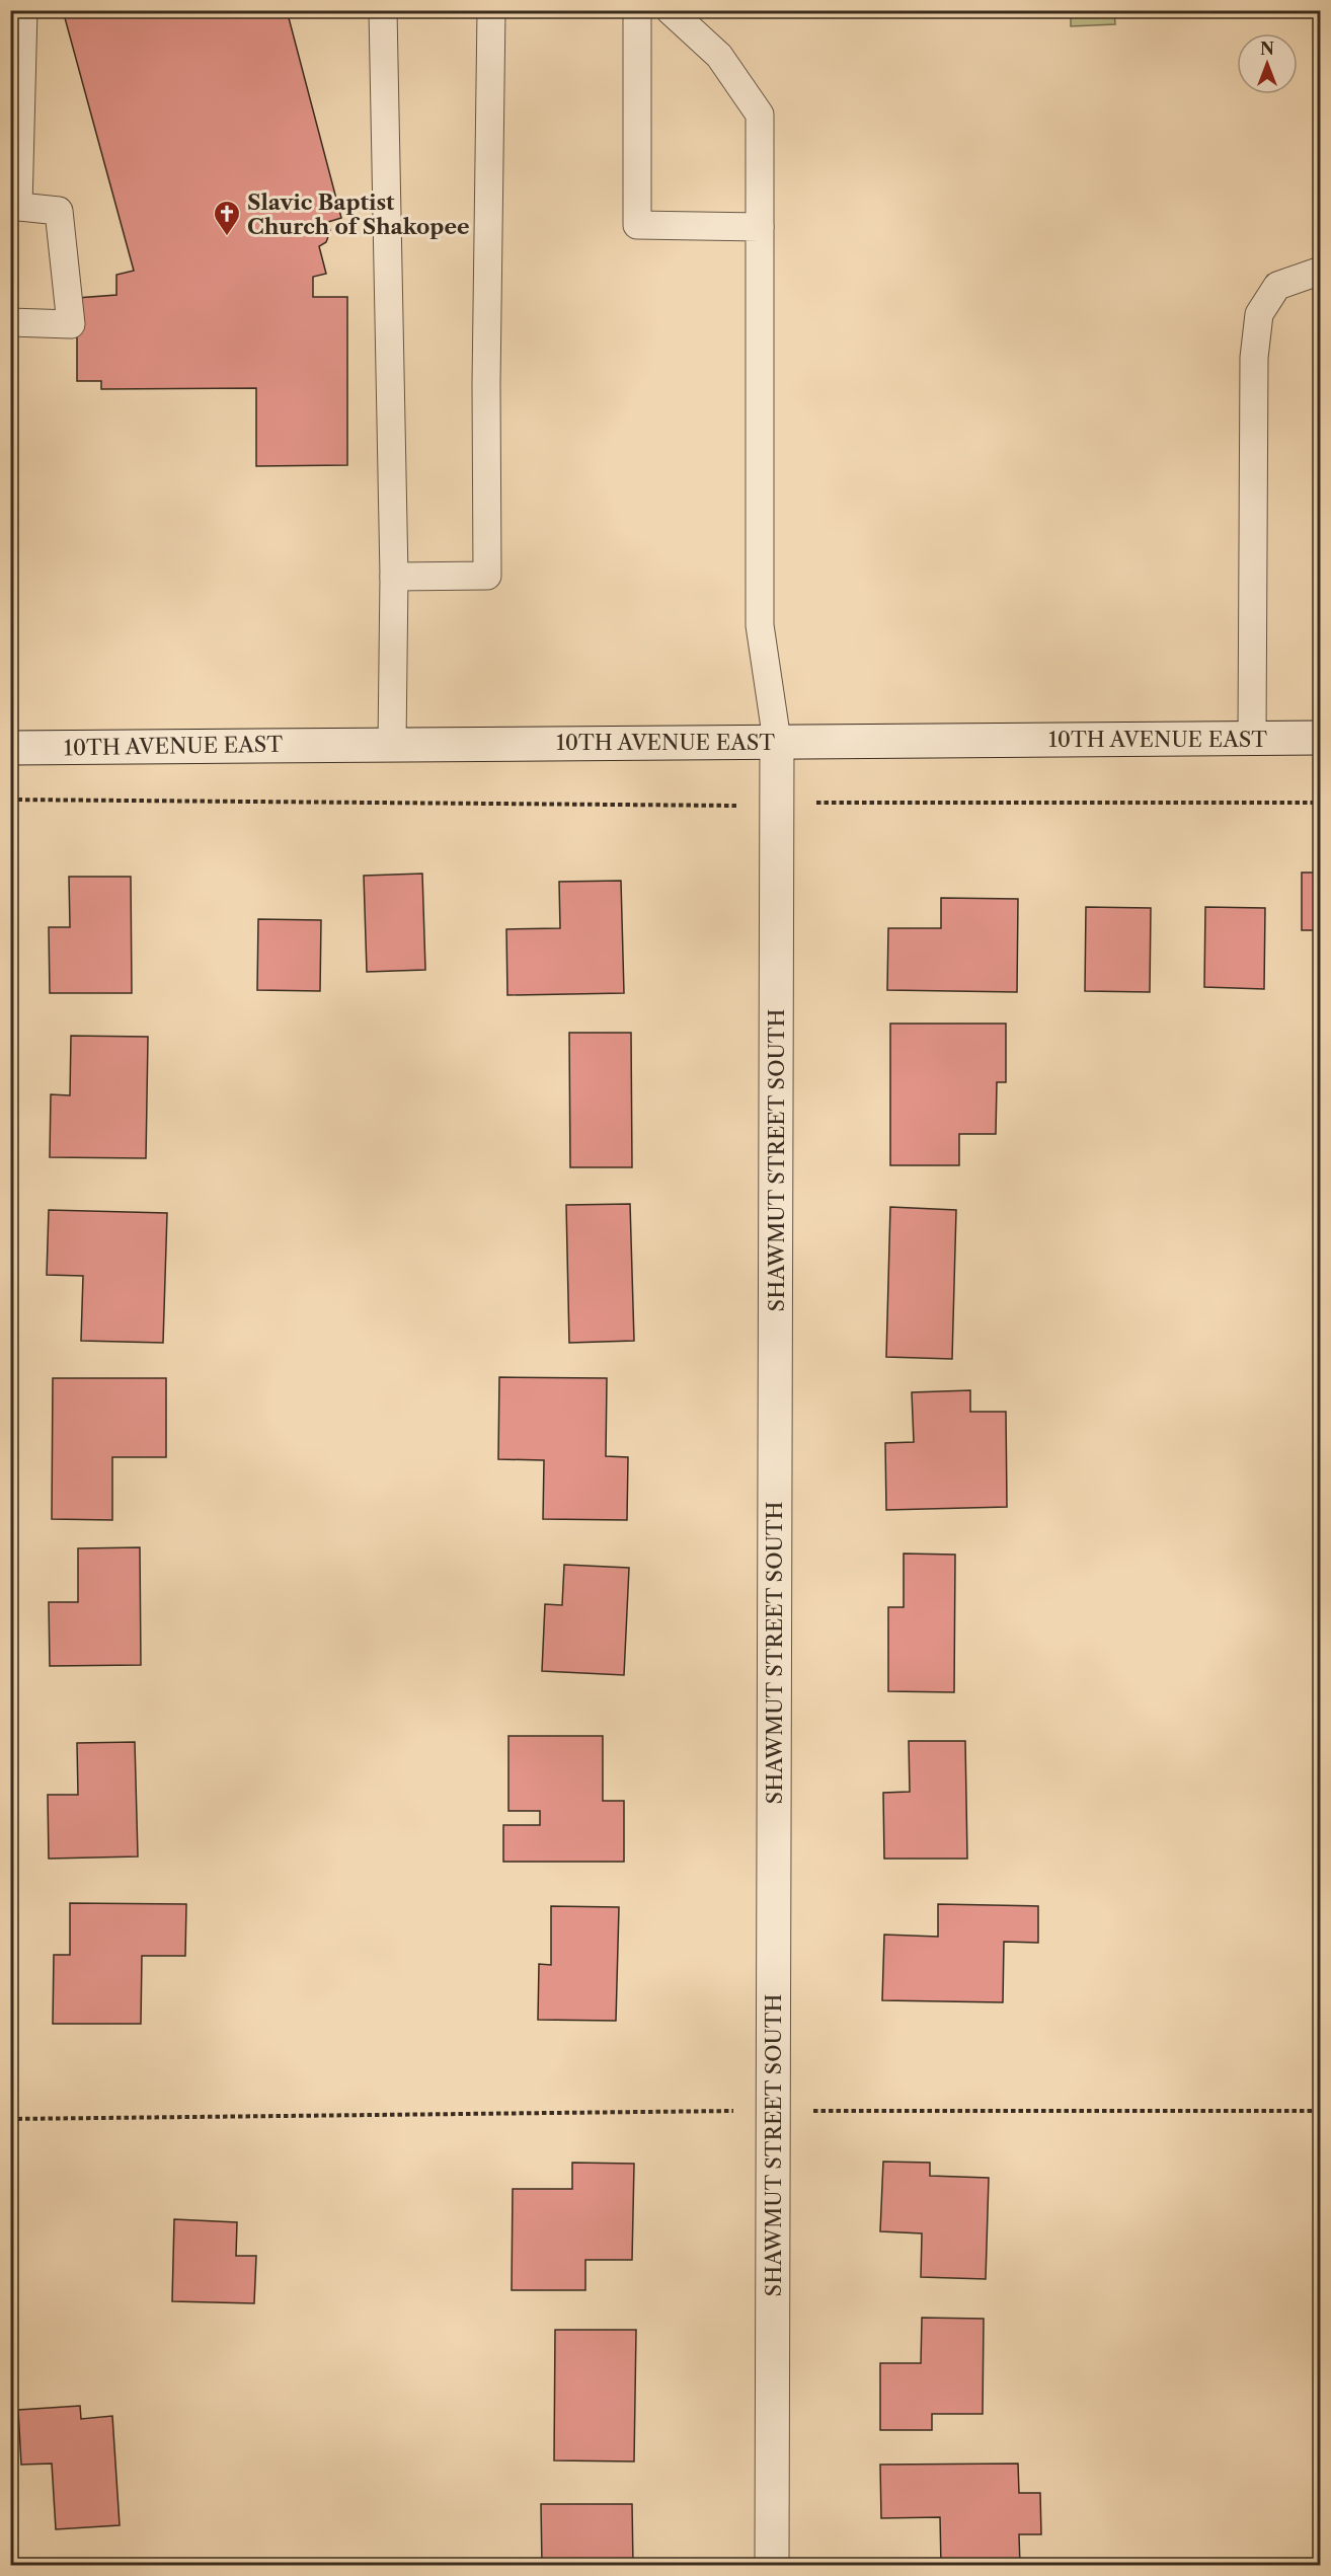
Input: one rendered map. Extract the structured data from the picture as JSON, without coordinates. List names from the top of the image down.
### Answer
{
  "streets": {
    "street": ["10TH AVENUE EAST", "SHAWMUT STREET SOUTH"]
  },
  "crossings": [
    ["10TH AVENUE EAST", "SHAWMUT STREET SOUTH"]
  ],
  "places": {
    "church": ["Slavic Baptist Church of Shakopee"]
  },
  "north": "top"
}
